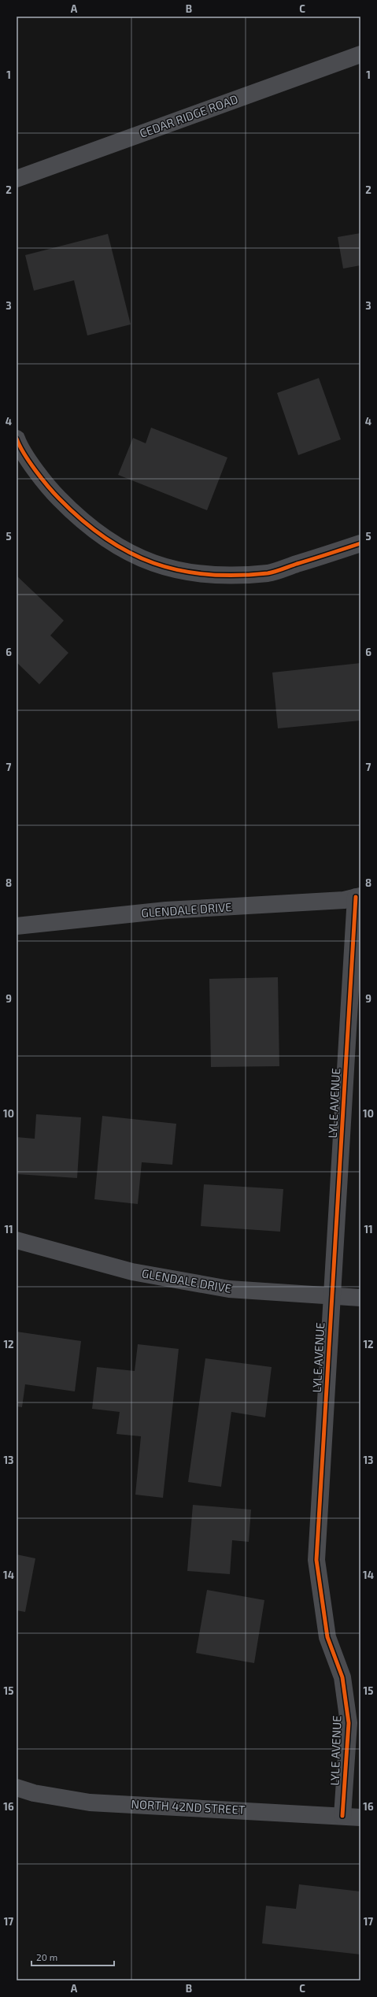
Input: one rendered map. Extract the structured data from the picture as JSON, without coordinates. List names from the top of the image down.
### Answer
{
  "streets": {
    "street": [
      "CEDAR RIDGE ROAD",
      "GLENDALE DRIVE",
      "LYLE AVENUE",
      "NORTH 42ND STREET"
    ]
  },
  "crossings": [
    ["GLENDALE DRIVE", "LYLE AVENUE"],
    ["LYLE AVENUE", "NORTH 42ND STREET"]
  ],
  "scale_bar": "20 m",
  "grid": {
    "columns": ["A", "B", "C"],
    "rows": [
      "1",
      "2",
      "3",
      "4",
      "5",
      "6",
      "7",
      "8",
      "9",
      "10",
      "11",
      "12",
      "13",
      "14",
      "15",
      "16",
      "17"
    ]
  }
}
